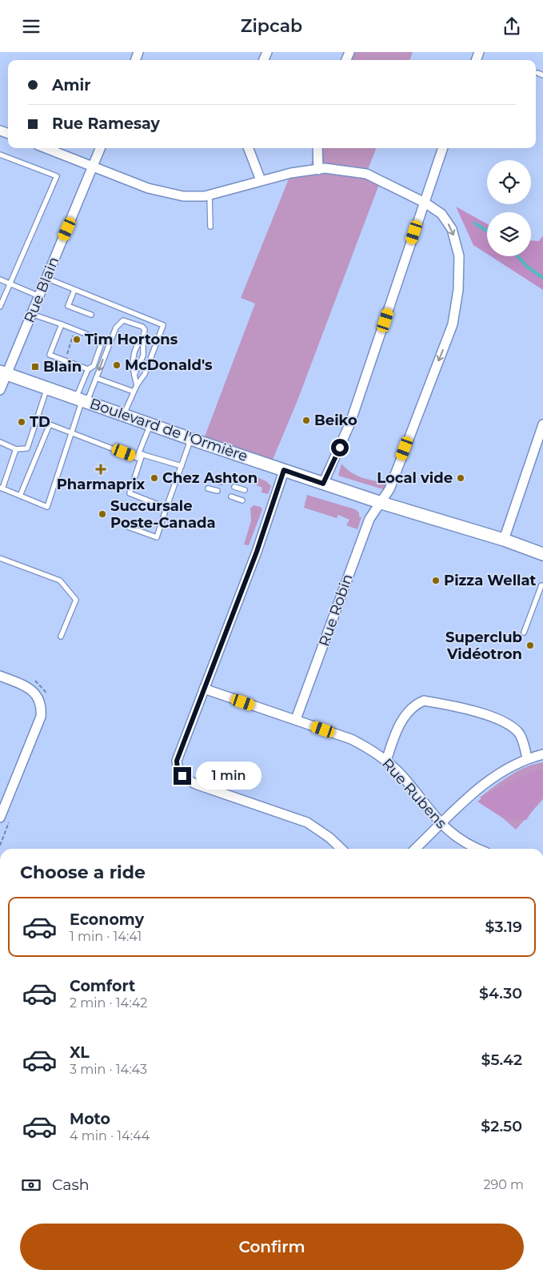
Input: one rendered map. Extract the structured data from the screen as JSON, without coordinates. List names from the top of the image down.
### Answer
{
  "streets": {
    "main road": ["Boulevard de l'Ormière"],
    "street": ["Rue Blain", "Rue Robin", "Rue Rubens"]
  },
  "crossings": [
    ["Rue Blain", "Boulevard de l'Ormière"],
    ["Rue Blain", "Rue Robin"],
    ["Boulevard de l'Ormière", "Rue Robin"],
    ["Rue Robin", "Rue Rubens"]
  ],
  "places": {
    "other": [
      "Tim Hortons",
      "McDonald's",
      "Beiko",
      "TD",
      "Chez Ashton",
      "Local vide",
      "Succursale Poste-Canada",
      "Pizza Wellat",
      "Superclub Vidéotron"
    ],
    "transit": ["Blain"],
    "health": ["Pharmaprix"]
  },
  "page": {
    "header": "Zipcab",
    "banner": ["Amir", "Rue Ramesay"],
    "bubble": "1 min",
    "heading": "Choose a ride",
    "list": [
      {
        "name": "Economy",
        "note": "1 min · 14:41",
        "value": "$3.19"
      },
      {
        "name": "Comfort",
        "note": "2 min · 14:42",
        "value": "$4.30"
      },
      {
        "name": "XL",
        "note": "3 min · 14:43",
        "value": "$5.42"
      },
      {
        "name": "Moto",
        "note": "4 min · 14:44",
        "value": "$2.50"
      }
    ],
    "pay": ["Cash", "290 m"],
    "buttons": "Confirm"
  }
}
